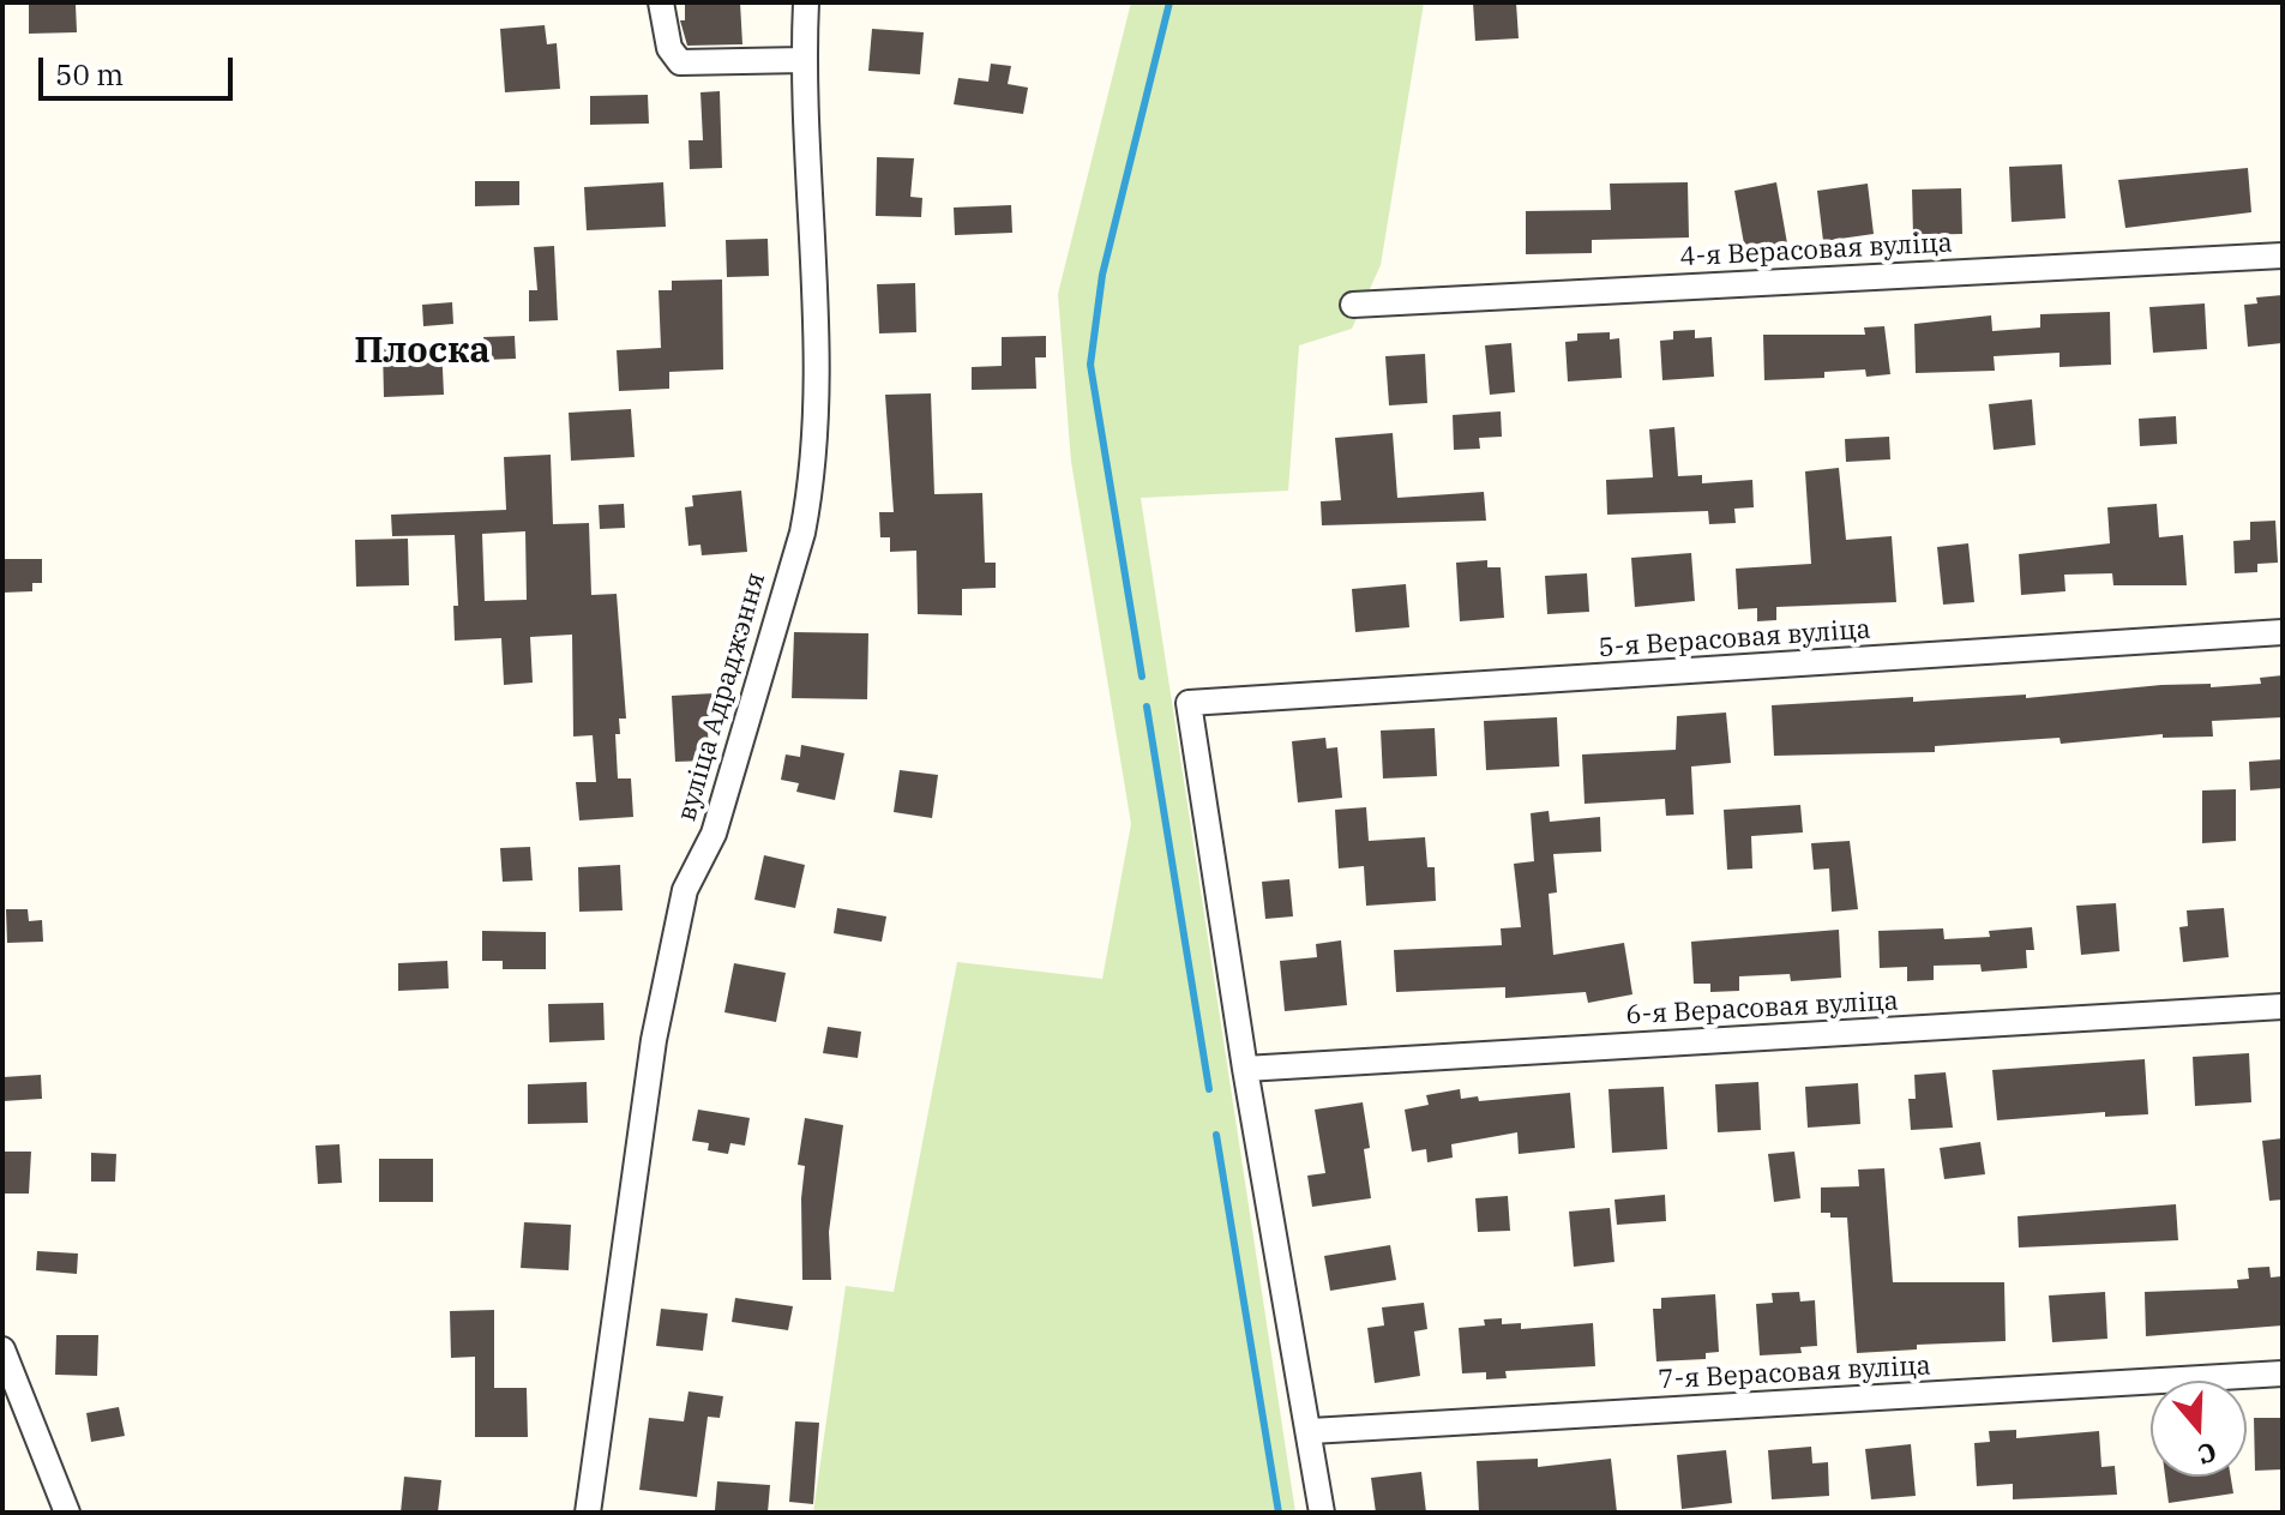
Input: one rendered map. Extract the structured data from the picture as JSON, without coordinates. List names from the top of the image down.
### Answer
{
  "streets": {
    "street": [
      "4-я Верасовая вуліца",
      "5-я Верасовая вуліца",
      "вуліца Адраджэння",
      "6-я Верасовая вуліца",
      "7-я Верасовая вуліца"
    ]
  },
  "crossings": [
    ["5-я Верасовая вуліца", "6-я Верасовая вуліца"]
  ],
  "districts": ["Плоска"],
  "scale_bar": "50 m",
  "north": "bottom"
}
